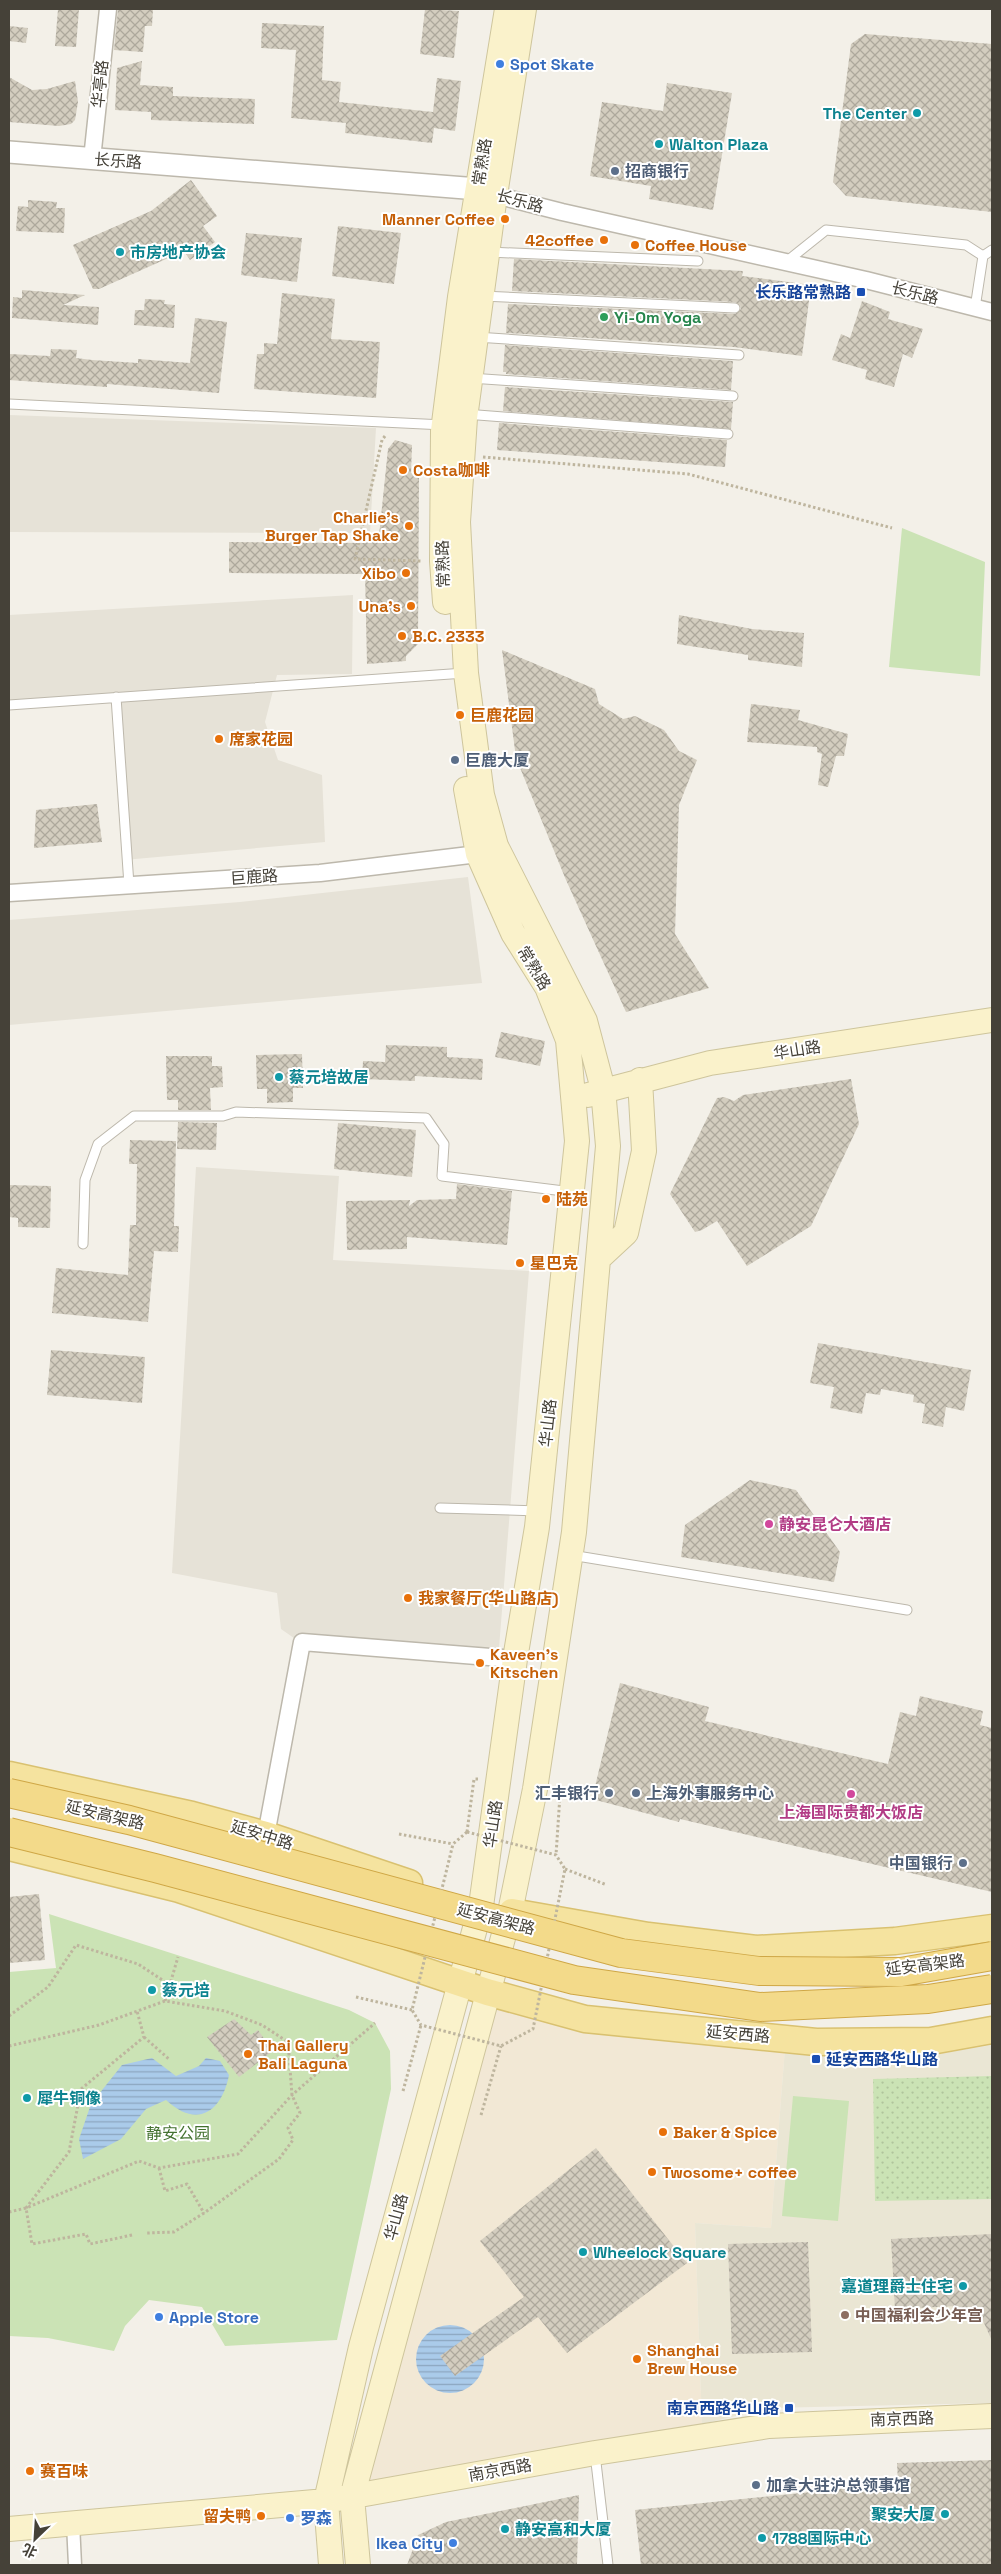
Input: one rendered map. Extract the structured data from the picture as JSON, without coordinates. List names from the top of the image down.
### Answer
{
  "streets": {
    "highway": ["延安高架路"],
    "main road": [
      "常熟路",
      "华山路",
      "延安中路",
      "延安西路",
      "南京西路"
    ],
    "street": ["华亭路", "长乐路", "巨鹿路"]
  },
  "crossings": [
    ["华亭路", "长乐路"],
    ["长乐路", "常熟路"],
    ["常熟路", "巨鹿路"],
    ["常熟路", "华山路"],
    ["华山路", "延安中路"],
    ["华山路", "延安西路"],
    ["华山路", "南京西路"]
  ],
  "parks": ["静安公园"],
  "places": {
    "other": [
      "Spot Skate",
      "The Center",
      "Walton Plaza",
      "招商银行",
      "Manner Coffee",
      "42coffee",
      "Coffee House",
      "市房地产协会",
      "Yi-Om Yoga",
      "Costa咖啡",
      "Charlie's Burger Tap Shake",
      "Xibo",
      "Una's",
      "B.C. 2333",
      "巨鹿花园",
      "席家花园",
      "巨鹿大厦",
      "蔡元培故居",
      "陆苑",
      "星巴克",
      "静安昆仑大酒店",
      "我家餐厅(华山路店)",
      "Kaveen's Kitschen",
      "汇丰银行",
      "上海外事服务中心",
      "上海国际贵都大饭店",
      "中国银行",
      "蔡元培",
      "Thai Gallery Bali Laguna",
      "犀牛铜像",
      "Baker & Spice",
      "Twosome+ coffee",
      "Wheelock Square",
      "嘉道理爵士住宅",
      "中国福利会少年宫",
      "Apple Store",
      "Shanghai Brew House",
      "赛百味",
      "加拿大驻沪总领事馆",
      "聚安大厦",
      "留夫鸭",
      "罗森",
      "静安高和大厦",
      "1788国际中心",
      "Ikea City"
    ],
    "transit": ["长乐路常熟路", "延安西路华山路", "南京西路华山路"]
  },
  "north": "bottom left"
}
